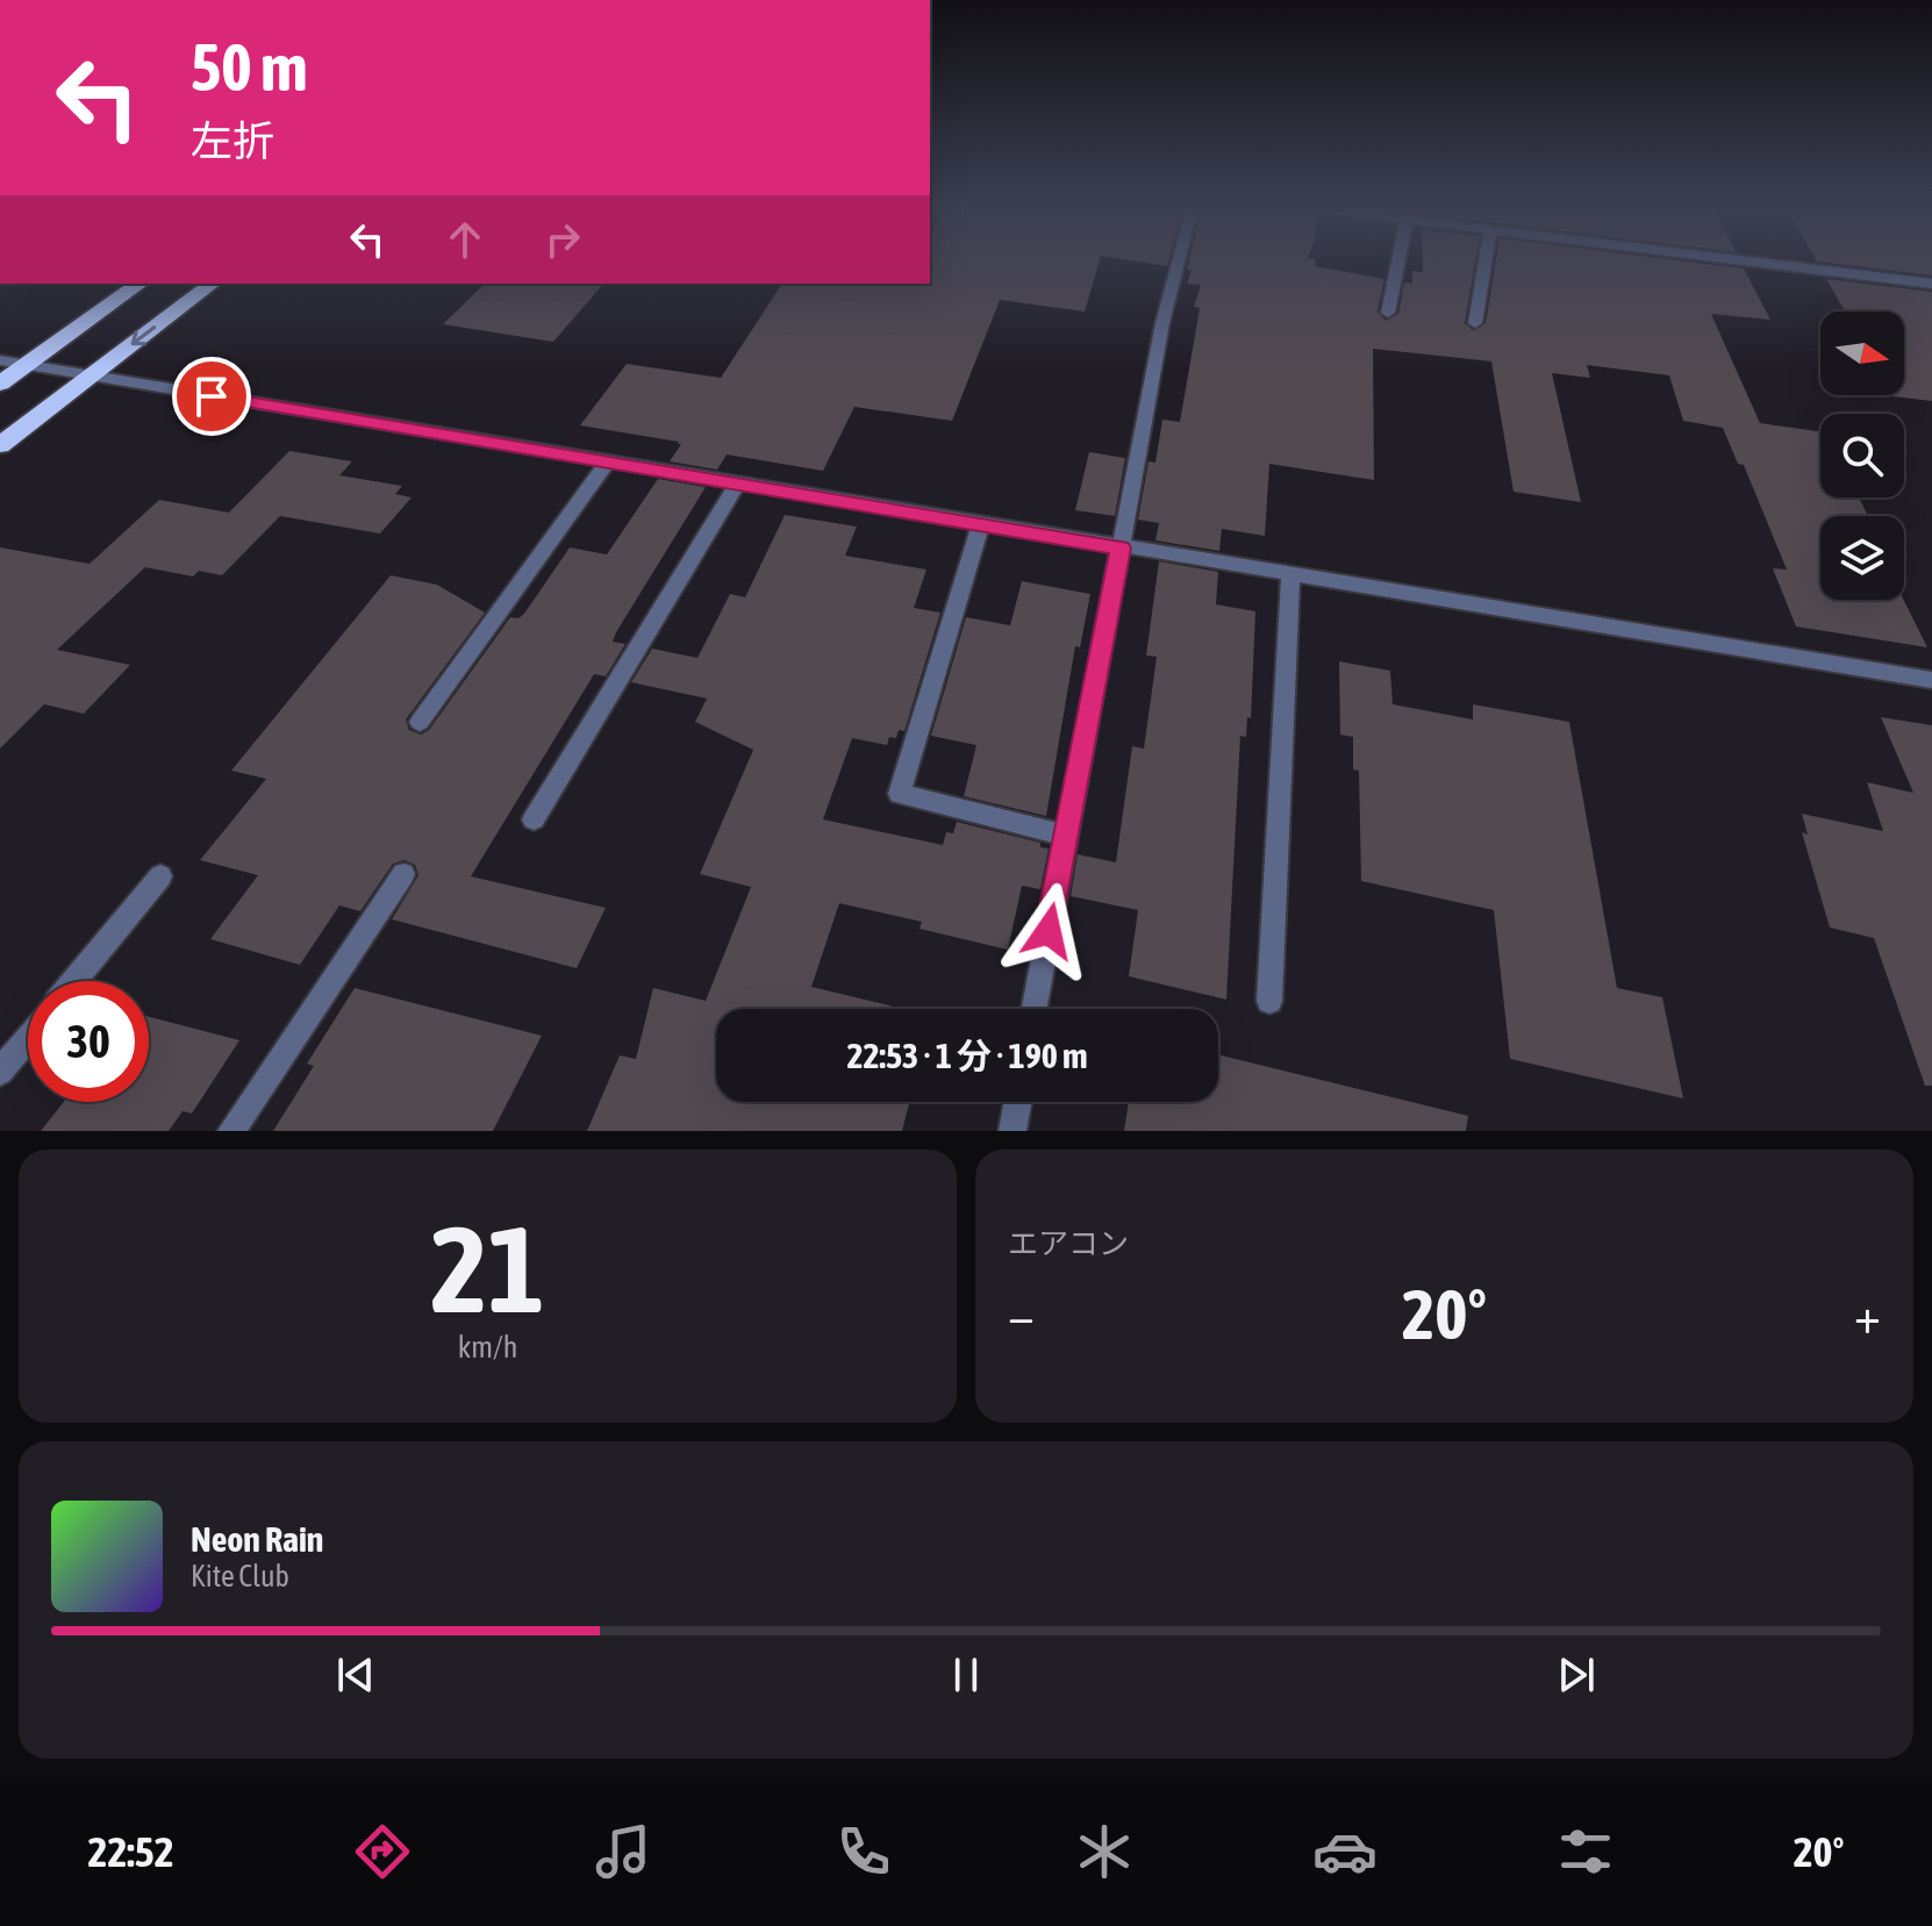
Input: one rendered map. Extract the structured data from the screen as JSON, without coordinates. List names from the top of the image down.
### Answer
{
  "north": "right",
  "page": {
    "turn": ["50 m", "左折"],
    "limit": "30",
    "trip": "22:53 · 1 分 · 190 m",
    "tile": [
      ["21", "km/h"],
      "エアコン"
    ],
    "heat": ["−", "20°", "+"],
    "song": ["Neon Rain", "Kite Club"],
    "tabs": ["22:52", "20°"]
  }
}
